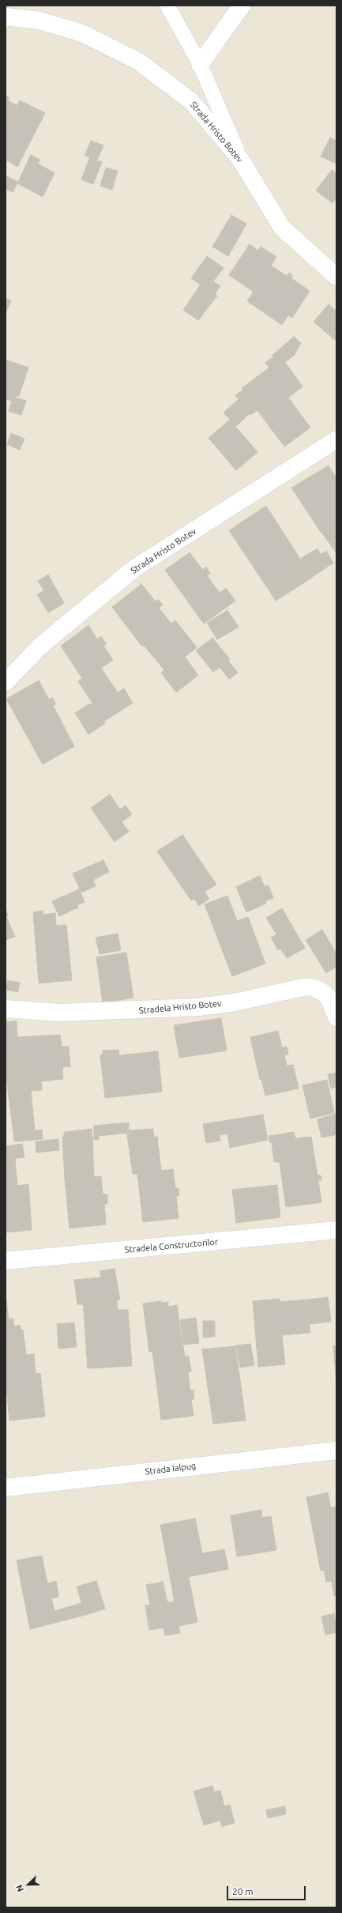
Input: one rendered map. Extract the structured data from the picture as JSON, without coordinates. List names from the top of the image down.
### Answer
{
  "streets": {
    "street": [
      "Strada Hristo Botev",
      "Stradela Hristo Botev",
      "Stradela Constructorilor",
      "Strada Ialpug"
    ]
  },
  "scale_bar": "20 m",
  "north": "bottom left"
}
